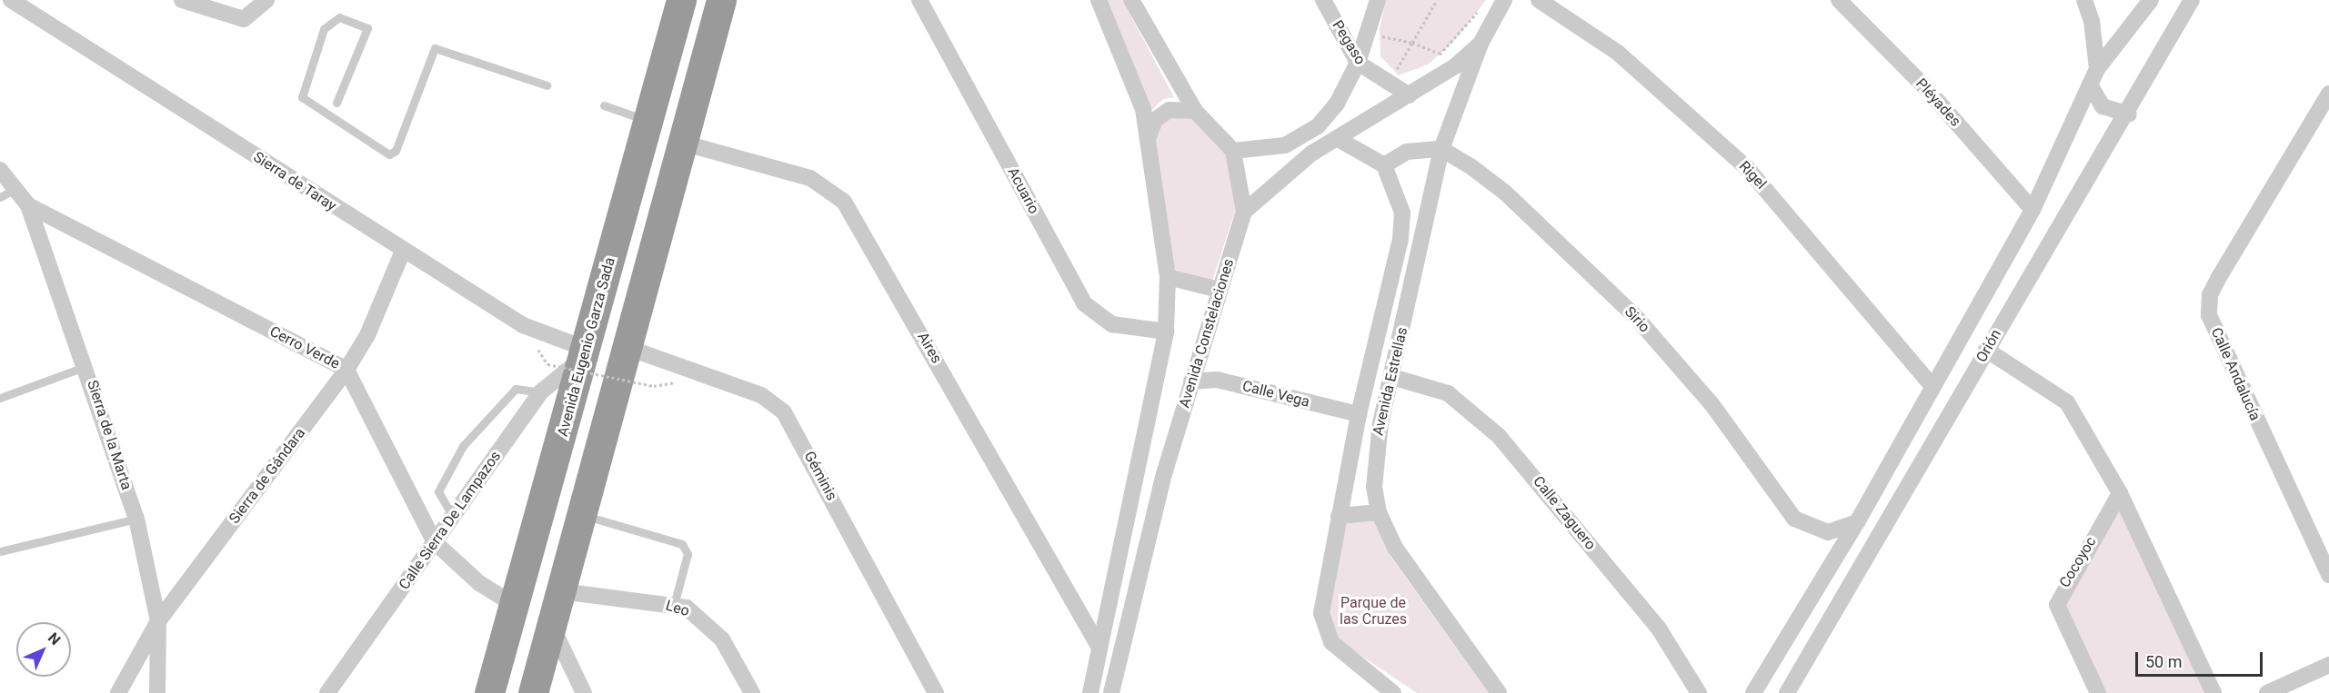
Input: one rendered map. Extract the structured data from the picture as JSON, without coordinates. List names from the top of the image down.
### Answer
{
  "streets": {
    "highway": ["Avenida Eugenio Garza Sada"],
    "street": [
      "Pegaso",
      "Pléyades",
      "Rigel",
      "Sierra de Taray",
      "Acuario",
      "Sirio",
      "Avenida Constelaciones",
      "Orión",
      "Cerro Verde",
      "Aires",
      "Calle Andalucía",
      "Avenida Estrellas",
      "Calle Vega",
      "Sierra de la Marta",
      "Sierra de Gándara",
      "Géminis",
      "Calle Zaguero",
      "Calle Sierra De Lampazos",
      "Cocoyoc",
      "Leo"
    ]
  },
  "crossings": [
    ["Pegaso", "Avenida Estrellas"],
    ["Pléyades", "Orión"],
    ["Rigel", "Orión"],
    ["Sierra de Taray", "Avenida Eugenio Garza Sada"],
    ["Sierra de Taray", "Sierra de Gándara"],
    ["Sierra de Taray", "Calle Sierra De Lampazos"],
    ["Sirio", "Orión"],
    ["Sirio", "Avenida Estrellas"],
    ["Avenida Constelaciones", "Avenida Estrellas"],
    ["Avenida Constelaciones", "Calle Vega"],
    ["Avenida Eugenio Garza Sada", "Cerro Verde"],
    ["Avenida Eugenio Garza Sada", "Calle Sierra De Lampazos"],
    ["Cerro Verde", "Sierra de la Marta"],
    ["Cerro Verde", "Sierra de Gándara"],
    ["Cerro Verde", "Calle Sierra De Lampazos"],
    ["Avenida Estrellas", "Calle Vega"],
    ["Avenida Estrellas", "Calle Zaguero"],
    ["Sierra de la Marta", "Sierra de Gándara"]
  ],
  "parks": ["Parque de las Cruzes"],
  "scale_bar": "50 m",
  "north": "top right"
}
